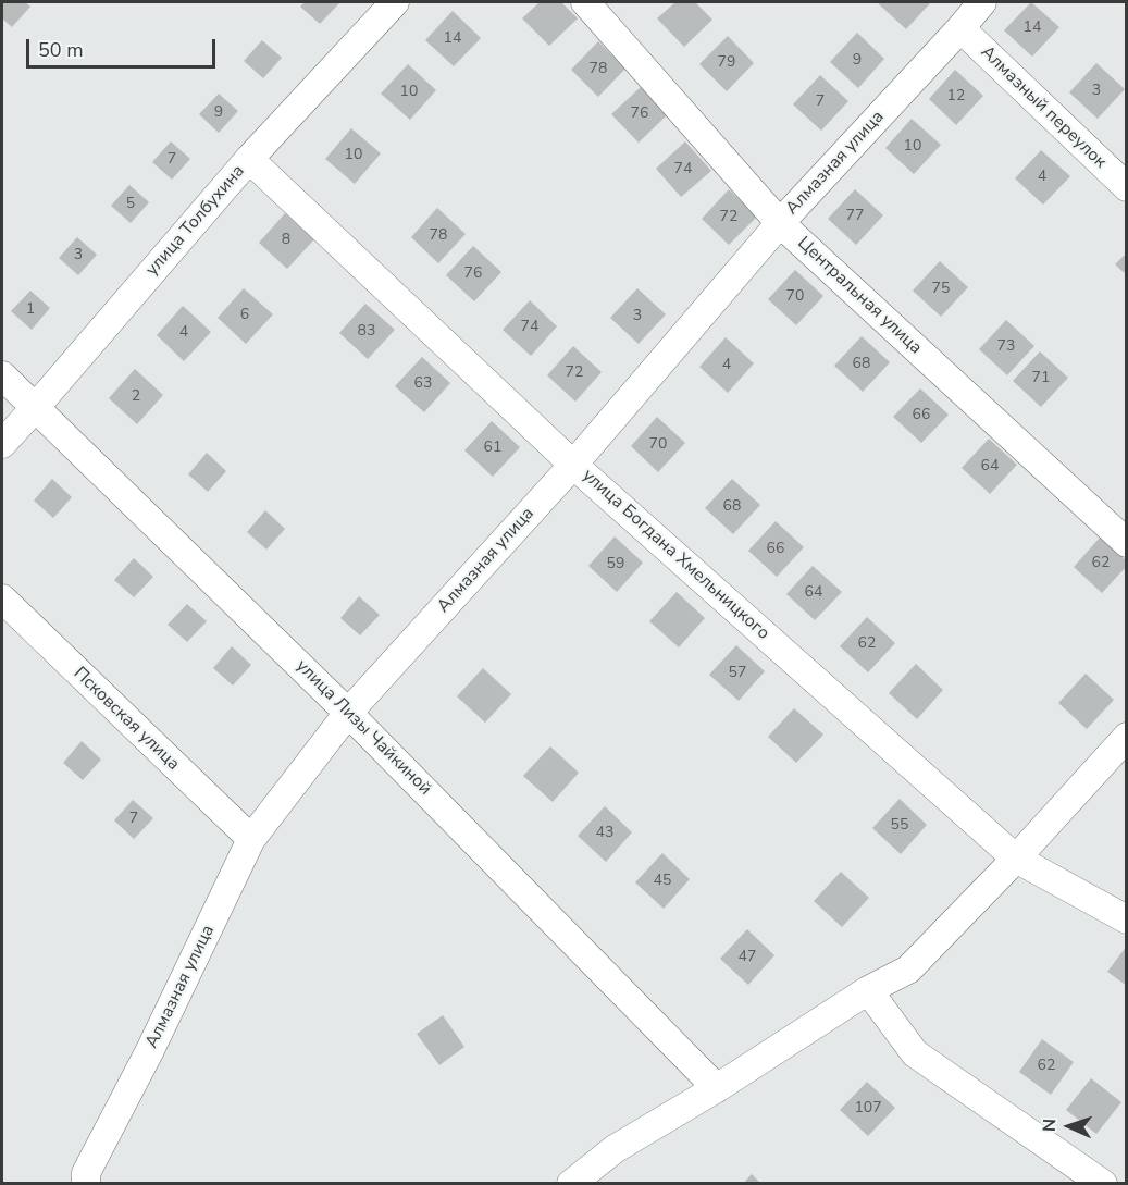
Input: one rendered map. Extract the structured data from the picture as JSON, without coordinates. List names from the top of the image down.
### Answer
{
  "streets": {
    "street": [
      "Алмазный переулок",
      "Алмазная улица",
      "улица Толбухина",
      "Центральная улица",
      "улица Богдана Хмельницкого",
      "Псковская улица",
      "улица Лизы Чайкиной"
    ]
  },
  "crossings": [
    ["Алмазный переулок", "Алмазная улица"],
    ["Алмазная улица", "Центральная улица"],
    ["Алмазная улица", "улица Богдана Хмельницкого"],
    ["Алмазная улица", "Псковская улица"],
    ["Алмазная улица", "улица Лизы Чайкиной"],
    ["улица Толбухина", "улица Богдана Хмельницкого"],
    ["улица Толбухина", "улица Лизы Чайкиной"]
  ],
  "house_numbers": [
    "14",
    "14",
    "9",
    "79",
    "78",
    "3",
    "10",
    "12",
    "7",
    "9",
    "76",
    "10",
    "10",
    "7",
    "74",
    "4",
    "5",
    "77",
    "72",
    "78",
    "8",
    "3",
    "76",
    "75",
    "70",
    "1",
    "6",
    "3",
    "74",
    "83",
    "4",
    "73",
    "68",
    "4",
    "72",
    "71",
    "63",
    "2",
    "66",
    "70",
    "61",
    "64",
    "68",
    "66",
    "62",
    "59",
    "64",
    "62",
    "57",
    "7",
    "55",
    "43",
    "45",
    "47",
    "62",
    "107"
  ],
  "scale_bar": "50 m",
  "north": "left"
}
